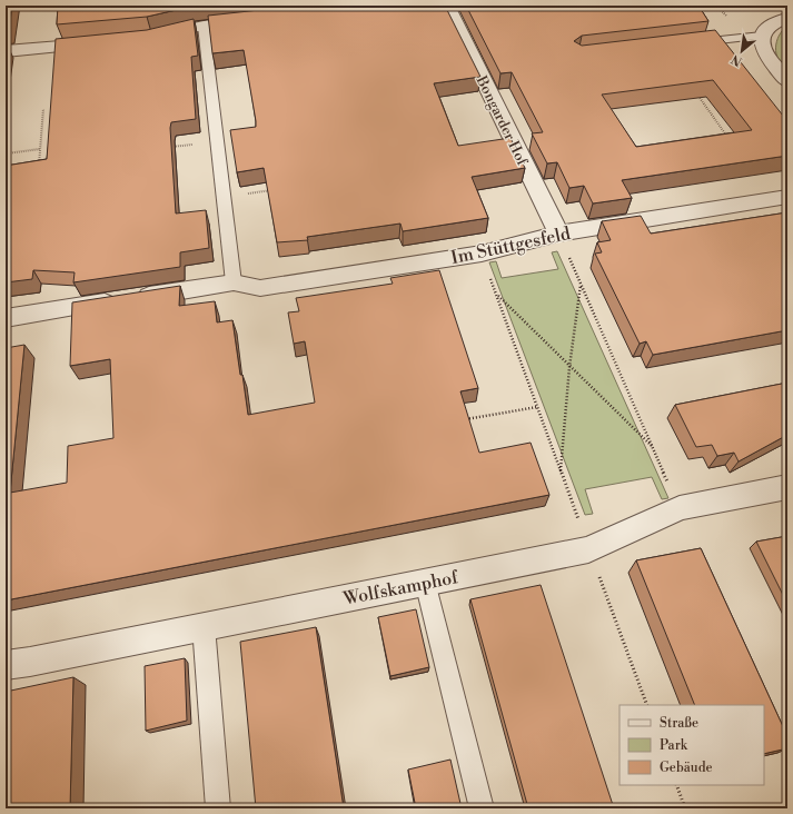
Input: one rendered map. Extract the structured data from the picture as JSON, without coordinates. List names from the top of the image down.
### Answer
{
  "streets": {
    "street": ["Bongarder Hof", "Im Stüttgesfeld", "Wolfskamphof"]
  },
  "crossings": [
    ["Bongarder Hof", "Im Stüttgesfeld"]
  ],
  "legend": ["Straße", "Park", "Gebäude"],
  "north": "bottom left"
}
